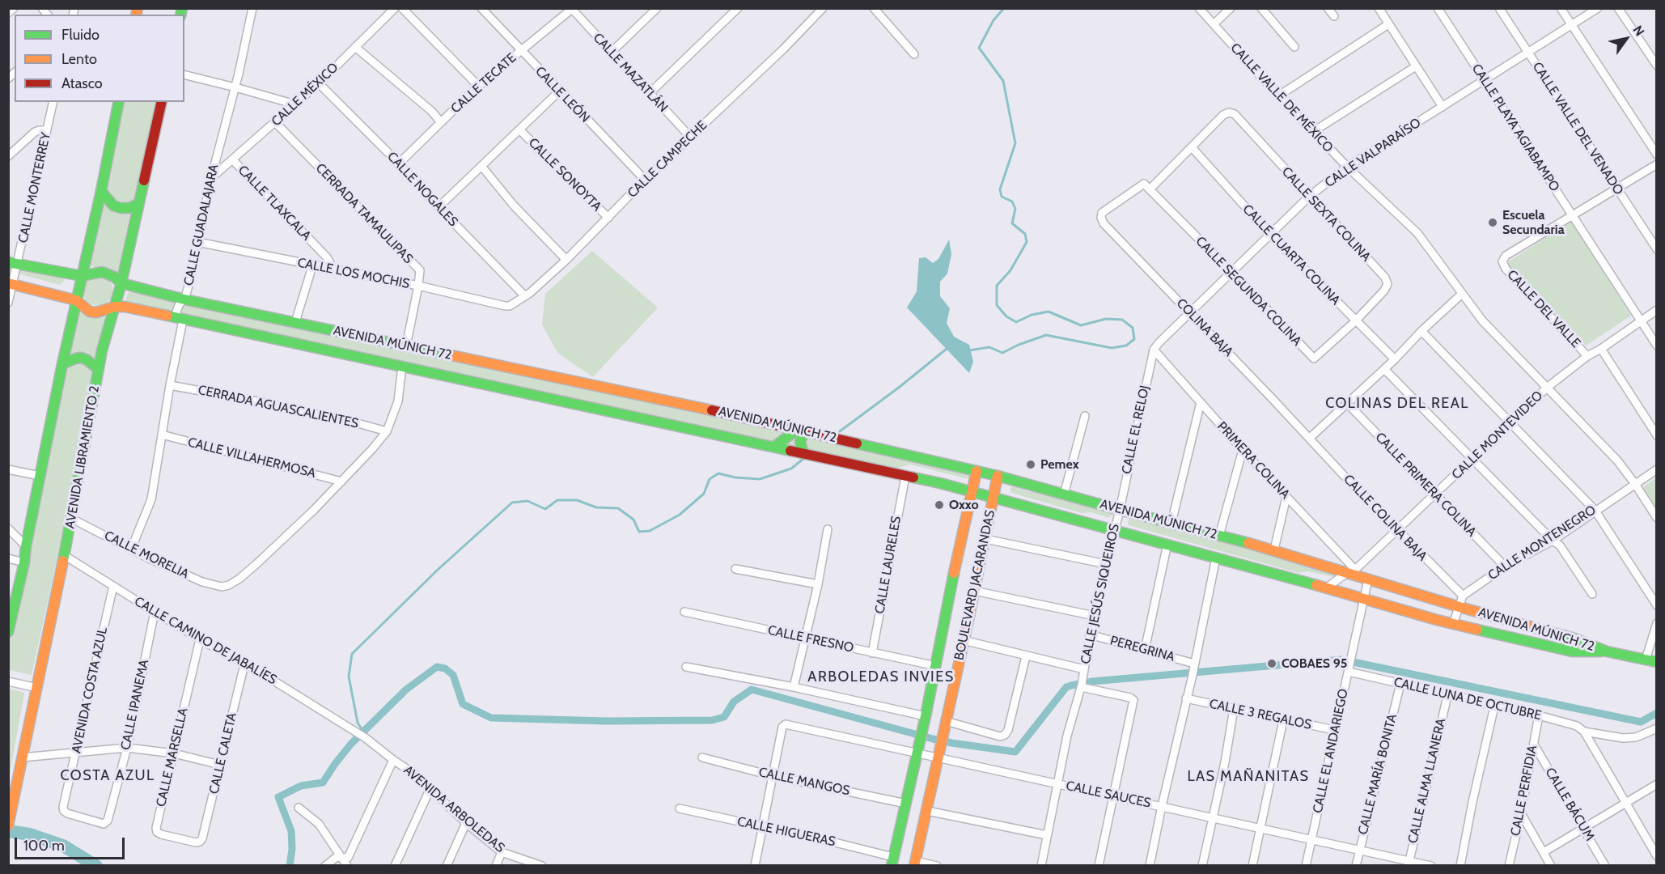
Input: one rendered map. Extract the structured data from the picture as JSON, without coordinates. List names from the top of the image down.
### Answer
{
  "streets": {
    "main road": ["AVENIDA MÚNICH 72", "AVENIDA LIBRAMIENTO 2", "BOULEVARD JACARANDAS"],
    "street": [
      "CALLE MAZATLÁN",
      "CALLE TECATE",
      "CALLE MÉXICO",
      "CALLE LEÓN",
      "CALLE VALLE DE MÉXICO",
      "CALLE PLAYA AGIABAMPO",
      "CALLE VALLE DEL VENADO",
      "CALLE VALPARAÍSO",
      "CALLE CAMPECHE",
      "CALLE SONOYTA",
      "CALLE MONTERREY",
      "CALLE NOGALES",
      "CALLE TLAXCALA",
      "CERRADA TAMAULIPAS",
      "CALLE SEXTA COLINA",
      "CALLE GUADALAJARA",
      "CALLE CUARTA COLINA",
      "CALLE LOS MOCHIS",
      "CALLE SEGUNDA COLINA",
      "CALLE DEL VALLE",
      "COLINA BAJA",
      "CERRADA AGUASCALIENTES",
      "CALLE EL RELOJ",
      "CALLE MONTEVIDEO",
      "CALLE VILLAHERMOSA",
      "PRIMERA COLINA",
      "CALLE PRIMERA COLINA",
      "CALLE COLINA BAJA",
      "CALLE MONTENEGRO",
      "CALLE MORELIA",
      "CALLE LAURELES",
      "CALLE JESÚS SIQUEIROS",
      "CALLE FRESNO",
      "CALLE CAMINO DE JABALÍES",
      "PEREGRINA",
      "AVENIDA COSTA AZUL",
      "CALLE LUNA DE OCTUBRE",
      "CALLE IPANEMA",
      "CALLE 3 REGALOS",
      "CALLE EL ANDARIEGO",
      "CALLE CALETA",
      "CALLE MARSELLA",
      "CALLE MARÍA BONITA",
      "CALLE ALMA LLANERA",
      "CALLE MANGOS",
      "CALLE PERFIDIA",
      "CALLE SAUCES",
      "CALLE BÁCUM",
      "AVENIDA ARBOLEDAS",
      "CALLE HIGUERAS"
    ]
  },
  "crossings": [
    ["CALLE MAZATLÁN", "CALLE TECATE"],
    ["CALLE MAZATLÁN", "CALLE CAMPECHE"],
    ["CALLE TECATE", "CALLE LEÓN"],
    ["CALLE TECATE", "CALLE NOGALES"],
    ["CALLE MÉXICO", "CALLE NOGALES"],
    ["CALLE MÉXICO", "CALLE TLAXCALA"],
    ["CALLE MÉXICO", "CERRADA TAMAULIPAS"],
    ["CALLE MÉXICO", "CALLE GUADALAJARA"],
    ["CALLE LEÓN", "CALLE CAMPECHE"],
    ["CALLE LEÓN", "CALLE SONOYTA"],
    ["CALLE VALLE DE MÉXICO", "CALLE VALPARAÍSO"],
    ["CALLE VALLE DE MÉXICO", "CALLE MONTEVIDEO"],
    ["CALLE VALLE DE MÉXICO", "CALLE MONTENEGRO"],
    ["CALLE PLAYA AGIABAMPO", "CALLE VALPARAÍSO"],
    ["CALLE PLAYA AGIABAMPO", "CALLE DEL VALLE"],
    ["CALLE PLAYA AGIABAMPO", "CALLE MONTEVIDEO"],
    ["CALLE VALLE DEL VENADO", "CALLE VALPARAÍSO"],
    ["CALLE VALPARAÍSO", "CALLE SEXTA COLINA"],
    ["CALLE VALPARAÍSO", "CALLE CUARTA COLINA"],
    ["CALLE VALPARAÍSO", "CALLE SEGUNDA COLINA"],
    ["CALLE VALPARAÍSO", "COLINA BAJA"],
    ["CALLE VALPARAÍSO", "CALLE EL RELOJ"],
    ["CALLE VALPARAÍSO", "PRIMERA COLINA"],
    ["CALLE CAMPECHE", "CALLE SONOYTA"],
    ["CALLE CAMPECHE", "CALLE NOGALES"],
    ["CALLE CAMPECHE", "CALLE LOS MOCHIS"],
    ["CALLE MONTERREY", "AVENIDA MÚNICH 72"],
    ["CALLE TLAXCALA", "CALLE LOS MOCHIS"],
    ["CERRADA TAMAULIPAS", "CALLE LOS MOCHIS"],
    ["CERRADA TAMAULIPAS", "AVENIDA MÚNICH 72"],
    ["CALLE SEXTA COLINA", "CALLE CUARTA COLINA"],
    ["CALLE SEXTA COLINA", "CALLE SEGUNDA COLINA"],
    ["CALLE GUADALAJARA", "CALLE LOS MOCHIS"],
    ["CALLE GUADALAJARA", "AVENIDA MÚNICH 72"],
    ["CALLE GUADALAJARA", "CERRADA AGUASCALIENTES"],
    ["CALLE GUADALAJARA", "CALLE VILLAHERMOSA"],
    ["CALLE GUADALAJARA", "CALLE MORELIA"],
    ["CALLE CUARTA COLINA", "CALLE SEGUNDA COLINA"],
    ["CALLE SEGUNDA COLINA", "COLINA BAJA"],
    ["CALLE DEL VALLE", "CALLE MONTEVIDEO"],
    ["COLINA BAJA", "CALLE COLINA BAJA"],
    ["AVENIDA MÚNICH 72", "CALLE EL RELOJ"],
    ["AVENIDA MÚNICH 72", "CALLE MONTEVIDEO"],
    ["AVENIDA MÚNICH 72", "AVENIDA LIBRAMIENTO 2"],
    ["AVENIDA MÚNICH 72", "PRIMERA COLINA"],
    ["AVENIDA MÚNICH 72", "CALLE LAURELES"],
    ["AVENIDA MÚNICH 72", "BOULEVARD JACARANDAS"],
    ["AVENIDA MÚNICH 72", "CALLE JESÚS SIQUEIROS"],
    ["AVENIDA MÚNICH 72", "CALLE EL ANDARIEGO"],
    ["CALLE EL RELOJ", "PRIMERA COLINA"],
    ["CALLE EL RELOJ", "CALLE JESÚS SIQUEIROS"],
    ["CALLE MONTEVIDEO", "PRIMERA COLINA"],
    ["CALLE MONTEVIDEO", "CALLE PRIMERA COLINA"],
    ["CALLE MONTEVIDEO", "CALLE COLINA BAJA"],
    ["AVENIDA LIBRAMIENTO 2", "CALLE MORELIA"],
    ["AVENIDA LIBRAMIENTO 2", "CALLE CAMINO DE JABALÍES"],
    ["CALLE VILLAHERMOSA", "CALLE MORELIA"],
    ["CALLE PRIMERA COLINA", "CALLE MONTENEGRO"],
    ["CALLE COLINA BAJA", "CALLE MONTENEGRO"],
    ["CALLE LAURELES", "CALLE FRESNO"],
    ["BOULEVARD JACARANDAS", "CALLE FRESNO"],
    ["BOULEVARD JACARANDAS", "CALLE MANGOS"],
    ["BOULEVARD JACARANDAS", "CALLE SAUCES"],
    ["BOULEVARD JACARANDAS", "CALLE HIGUERAS"],
    ["CALLE JESÚS SIQUEIROS", "PEREGRINA"],
    ["CALLE JESÚS SIQUEIROS", "CALLE SAUCES"],
    ["CALLE CAMINO DE JABALÍES", "AVENIDA COSTA AZUL"],
    ["CALLE CAMINO DE JABALÍES", "CALLE IPANEMA"],
    ["CALLE CAMINO DE JABALÍES", "CALLE CALETA"],
    ["CALLE CAMINO DE JABALÍES", "CALLE MARSELLA"],
    ["CALLE CAMINO DE JABALÍES", "AVENIDA ARBOLEDAS"],
    ["AVENIDA COSTA AZUL", "CALLE IPANEMA"],
    ["CALLE LUNA DE OCTUBRE", "CALLE EL ANDARIEGO"],
    ["CALLE LUNA DE OCTUBRE", "CALLE MARÍA BONITA"],
    ["CALLE LUNA DE OCTUBRE", "CALLE ALMA LLANERA"],
    ["CALLE LUNA DE OCTUBRE", "CALLE PERFIDIA"],
    ["CALLE 3 REGALOS", "CALLE EL ANDARIEGO"],
    ["CALLE EL ANDARIEGO", "CALLE SAUCES"],
    ["CALLE CALETA", "CALLE MARSELLA"],
    ["CALLE MARÍA BONITA", "CALLE SAUCES"],
    ["CALLE ALMA LLANERA", "CALLE SAUCES"],
    ["CALLE MANGOS", "CALLE SAUCES"],
    ["CALLE PERFIDIA", "CALLE BÁCUM"]
  ],
  "districts": [
    "COLINAS DEL REAL",
    "ARBOLEDAS INVIES",
    "COSTA AZUL",
    "LAS MAÑANITAS"
  ],
  "places": [
    "Escuela Secundaria",
    "Pemex",
    "Oxxo",
    "COBAES 95"
  ],
  "legend": ["Fluido", "Lento", "Atasco"],
  "scale_bar": "100 m",
  "north": "top right"
}
